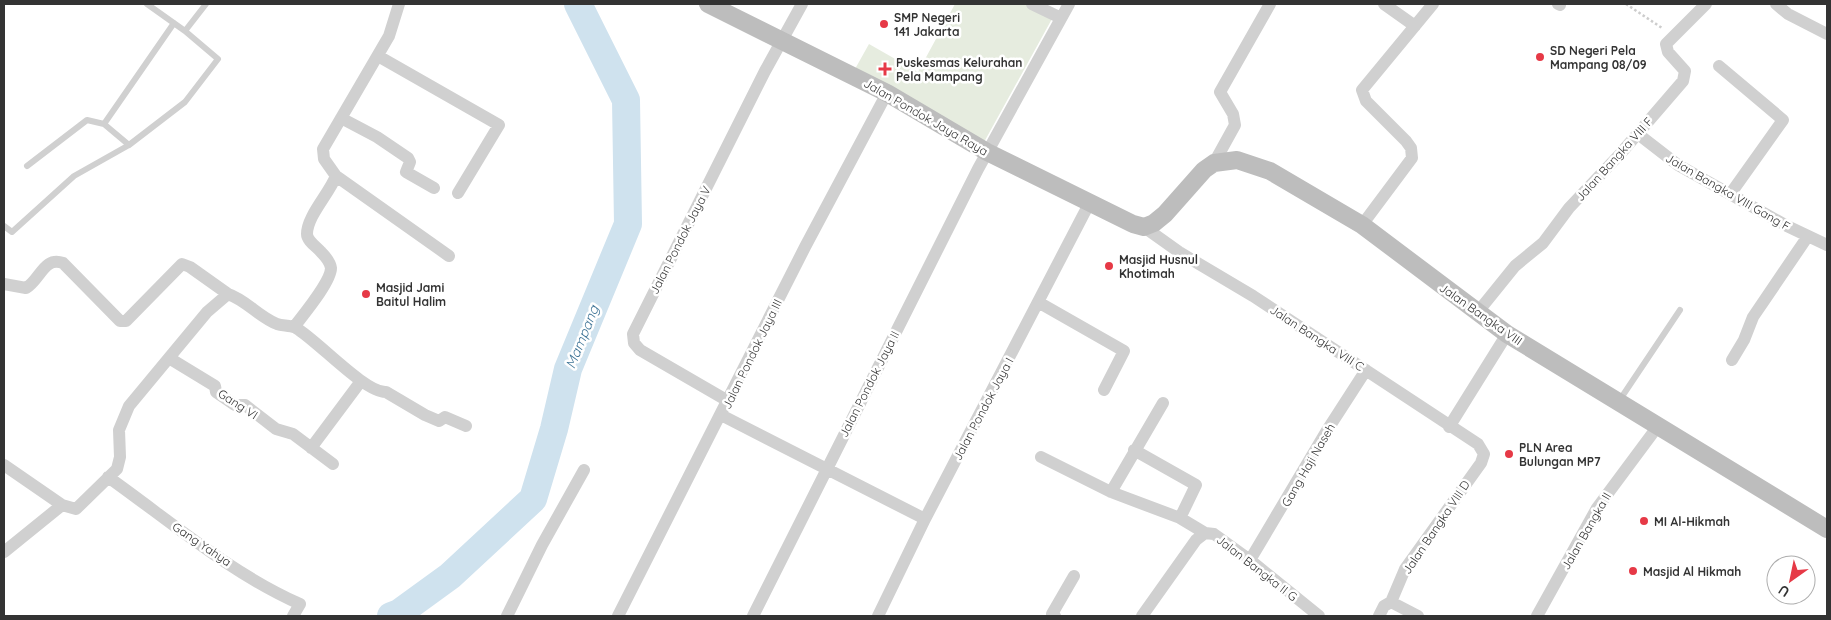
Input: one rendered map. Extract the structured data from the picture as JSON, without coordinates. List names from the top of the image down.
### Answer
{
  "streets": {
    "street": [
      "Jalan Pondok Jaya Raya",
      "Jalan Bangka VIII F",
      "Jalan Bangka VIII Gang F",
      "Jalan Pondok Jaya V",
      "Jalan Bangka VIII",
      "Jalan Bangka VIII C",
      "Jalan Pondok Jaya III",
      "Jalan Pondok Jaya II",
      "Gang VI",
      "Jalan Pondok Jaya I",
      "Gang Haji Naseh",
      "Jalan Bangka VIII D",
      "Jalan Bangka II",
      "Gang Yahya",
      "Jalan Bangka II G"
    ]
  },
  "crossings": [
    ["Jalan Pondok Jaya Raya", "Jalan Pondok Jaya V"],
    ["Jalan Pondok Jaya Raya", "Jalan Bangka VIII C"],
    ["Jalan Pondok Jaya Raya", "Jalan Pondok Jaya III"],
    ["Jalan Pondok Jaya Raya", "Jalan Pondok Jaya II"],
    ["Jalan Pondok Jaya Raya", "Jalan Pondok Jaya I"],
    ["Jalan Bangka VIII F", "Jalan Bangka VIII Gang F"],
    ["Jalan Bangka VIII F", "Jalan Bangka VIII"],
    ["Jalan Pondok Jaya V", "Jalan Pondok Jaya III"],
    ["Jalan Bangka VIII", "Jalan Bangka II"],
    ["Jalan Bangka VIII C", "Gang Haji Naseh"],
    ["Jalan Bangka VIII C", "Jalan Bangka VIII D"],
    ["Gang Haji Naseh", "Jalan Bangka II G"]
  ],
  "water": ["Mampang"],
  "places": {
    "other": [
      "SMP Negeri 141 Jakarta",
      "SD Negeri Pela Mampang 08/09",
      "Masjid Husnul Khotimah",
      "Masjid Jami Baitul Halim",
      "PLN Area Bulungan MP7",
      "MI Al-Hikmah",
      "Masjid Al Hikmah"
    ],
    "health": ["Puskesmas Kelurahan Pela Mampang"]
  },
  "north": "bottom left"
}
